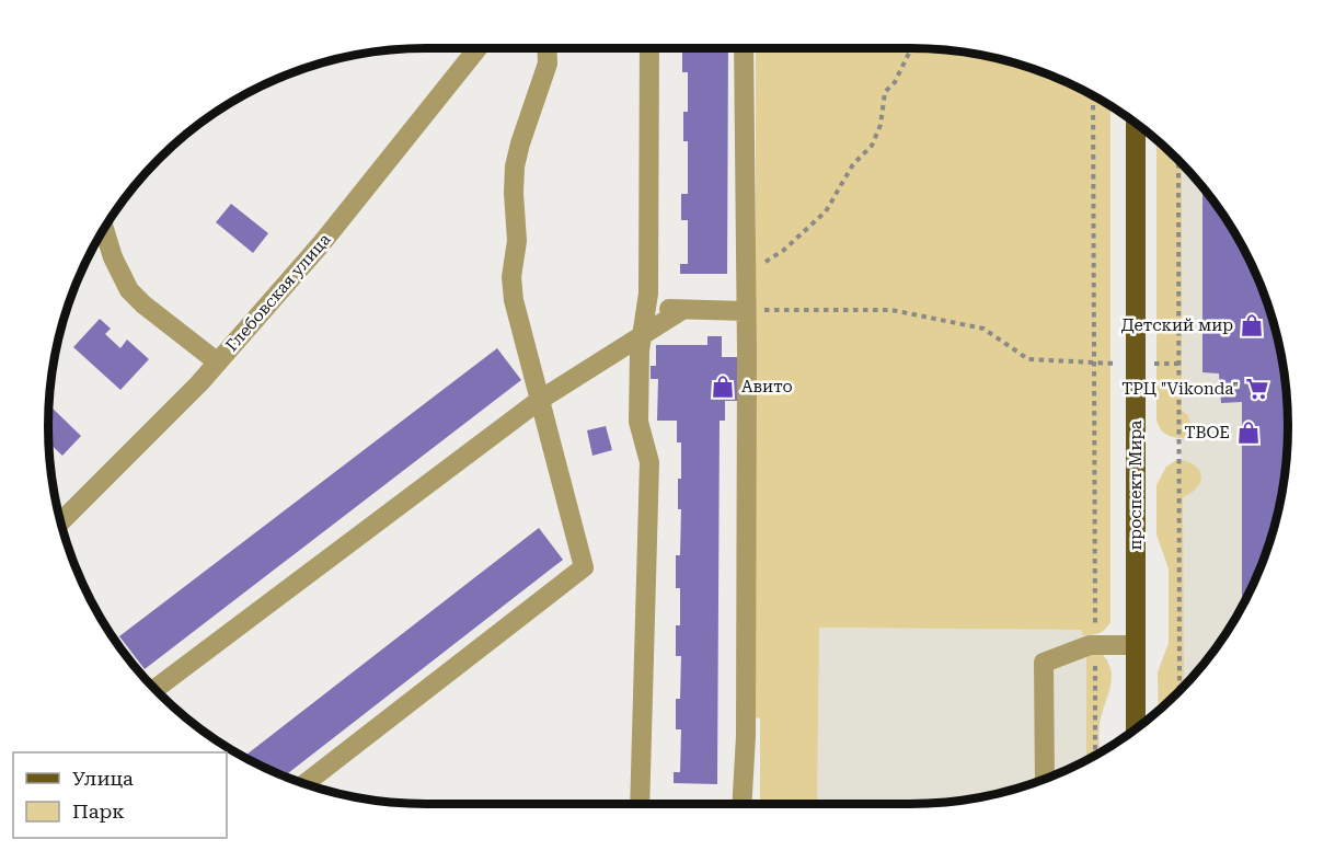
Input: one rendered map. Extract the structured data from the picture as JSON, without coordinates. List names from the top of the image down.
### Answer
{
  "streets": {
    "main road": ["проспект Мира"],
    "street": ["Глебовская улица"]
  },
  "places": {
    "shop": ["Детский мир", "Авито", "ТВОЕ"],
    "supermarket": ["ТРЦ \"Vikonda\""]
  },
  "legend": ["Улица", "Парк"]
}
